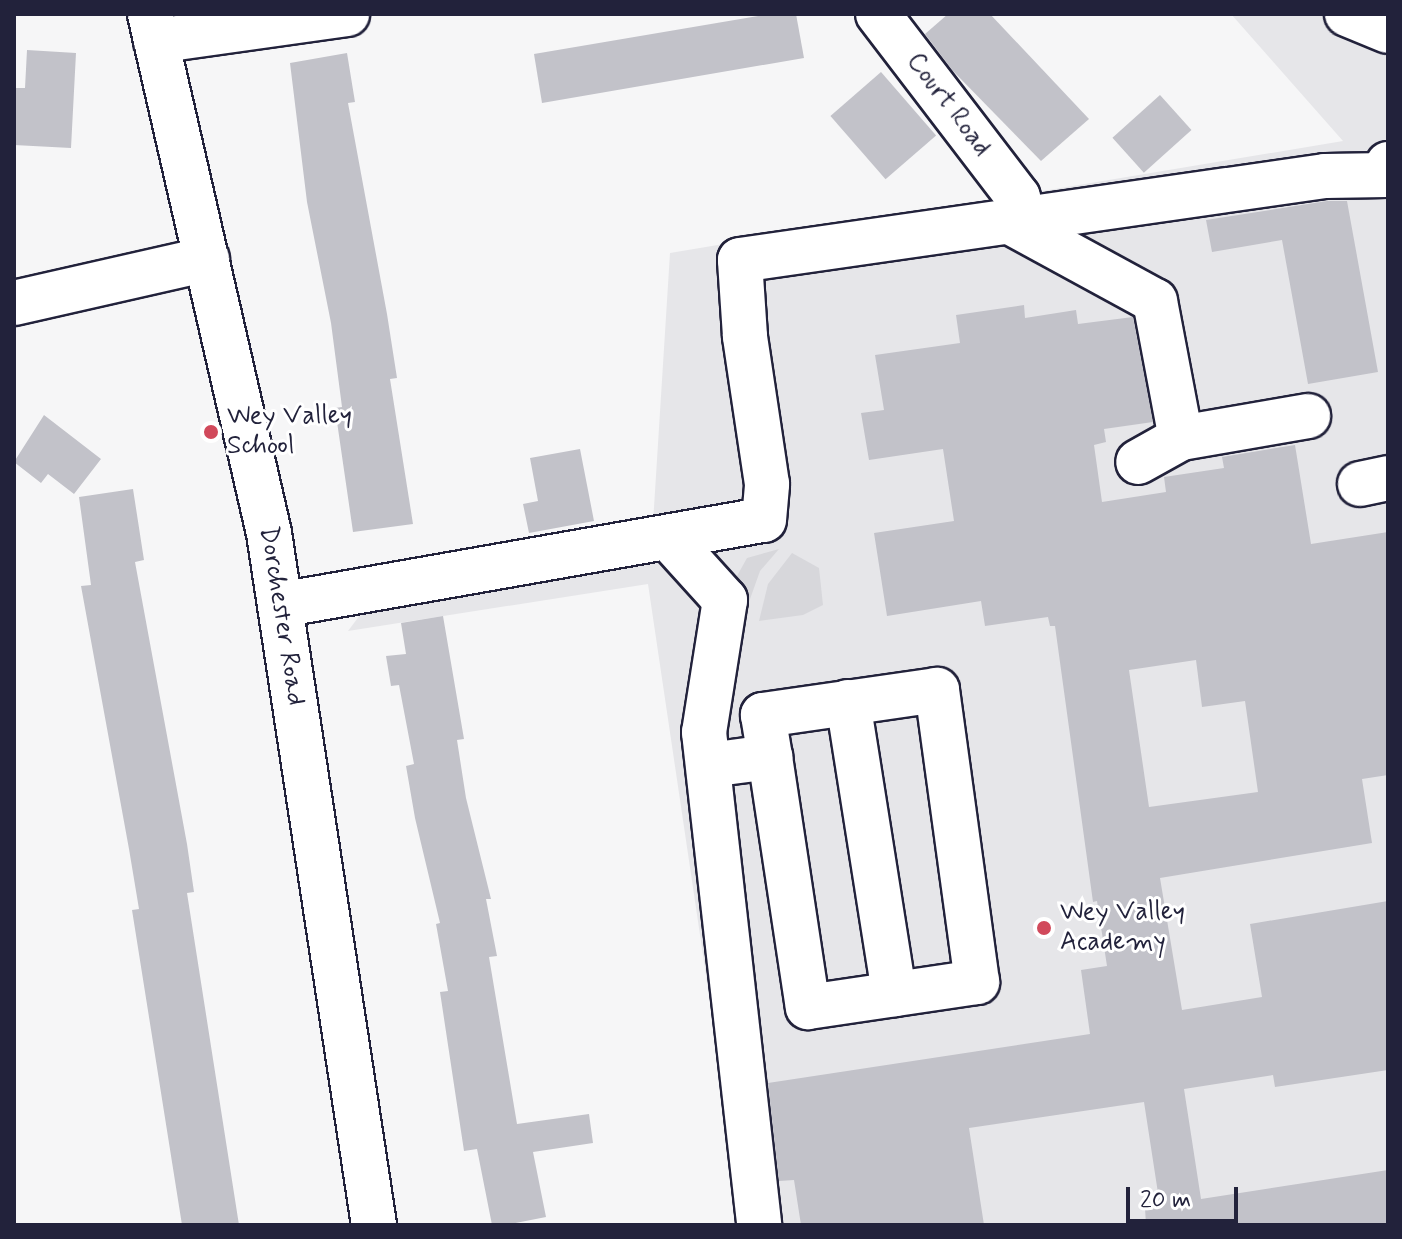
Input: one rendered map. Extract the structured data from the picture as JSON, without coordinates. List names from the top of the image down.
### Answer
{
  "streets": {
    "main road": ["Court Road", "Dorchester Road"]
  },
  "places": ["Wey Valley School", "Wey Valley Academy"],
  "scale_bar": "20 m"
}
